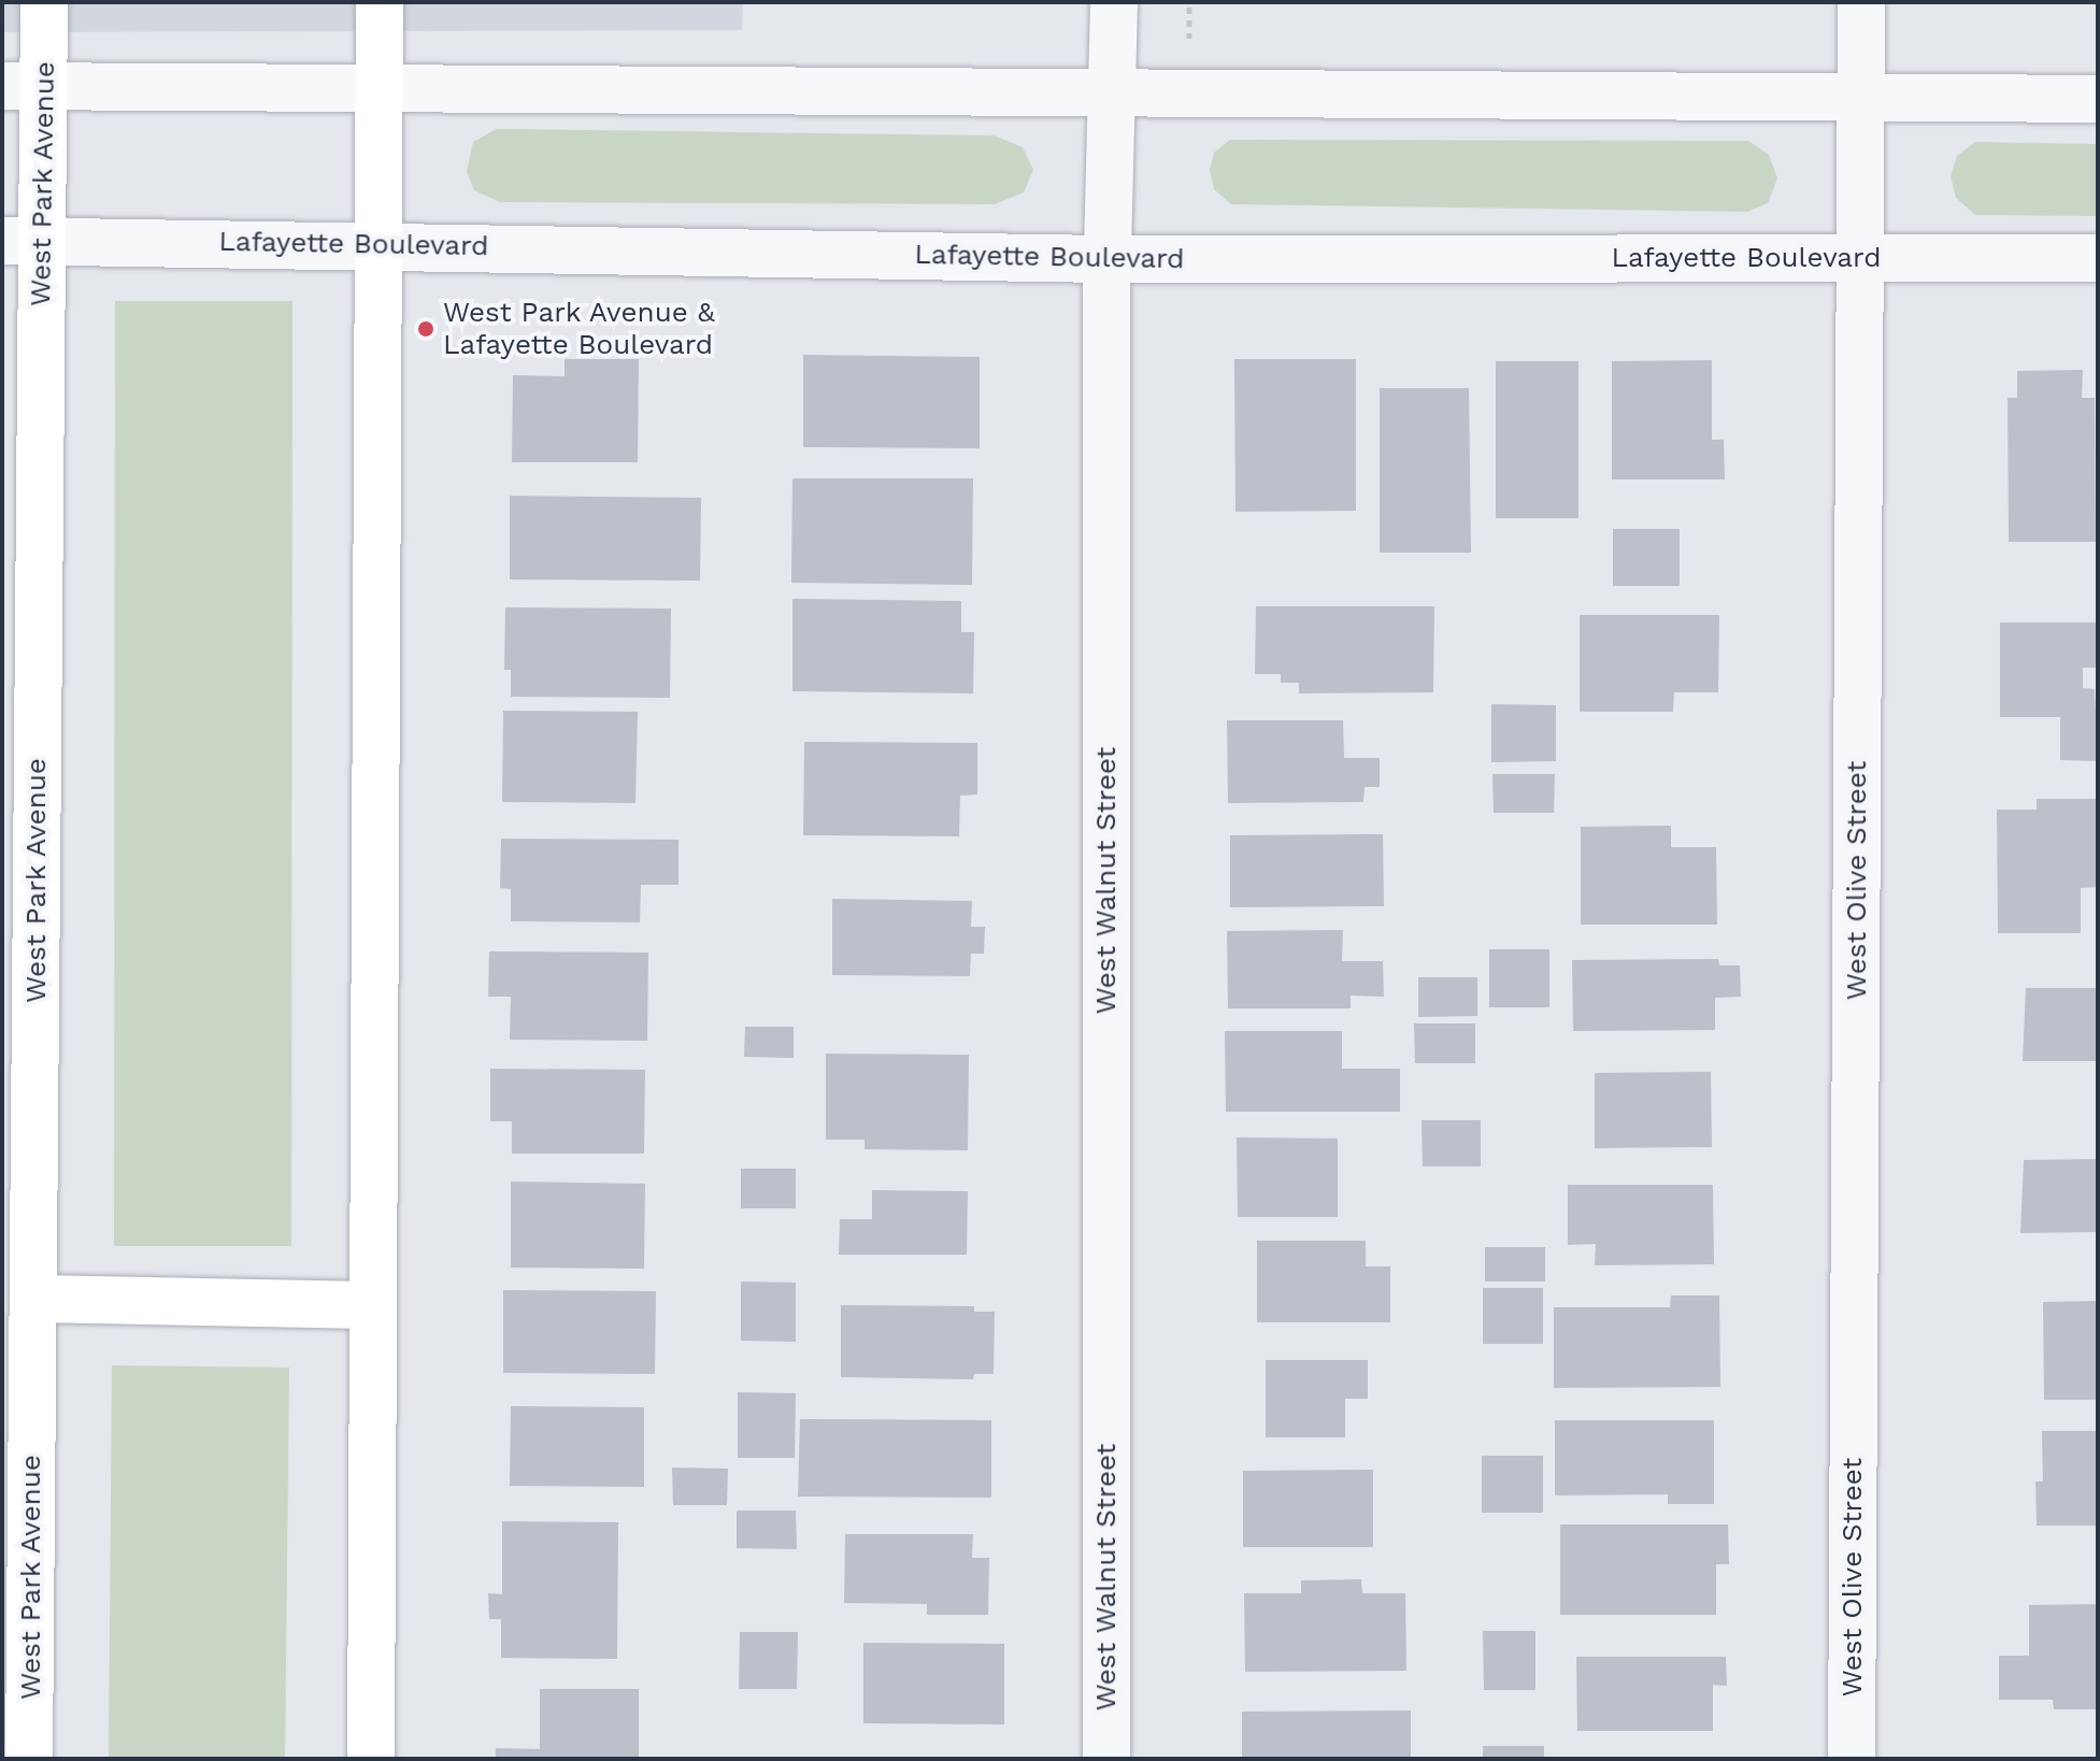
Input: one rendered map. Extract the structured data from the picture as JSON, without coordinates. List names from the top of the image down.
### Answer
{
  "streets": {
    "highway": ["West Park Avenue"],
    "street": ["Lafayette Boulevard", "West Walnut Street", "West Olive Street"]
  },
  "crossings": [
    ["West Park Avenue", "Lafayette Boulevard"],
    ["Lafayette Boulevard", "West Walnut Street"],
    ["Lafayette Boulevard", "West Olive Street"]
  ],
  "places": ["West Park Avenue & Lafayette Boulevard"]
}
